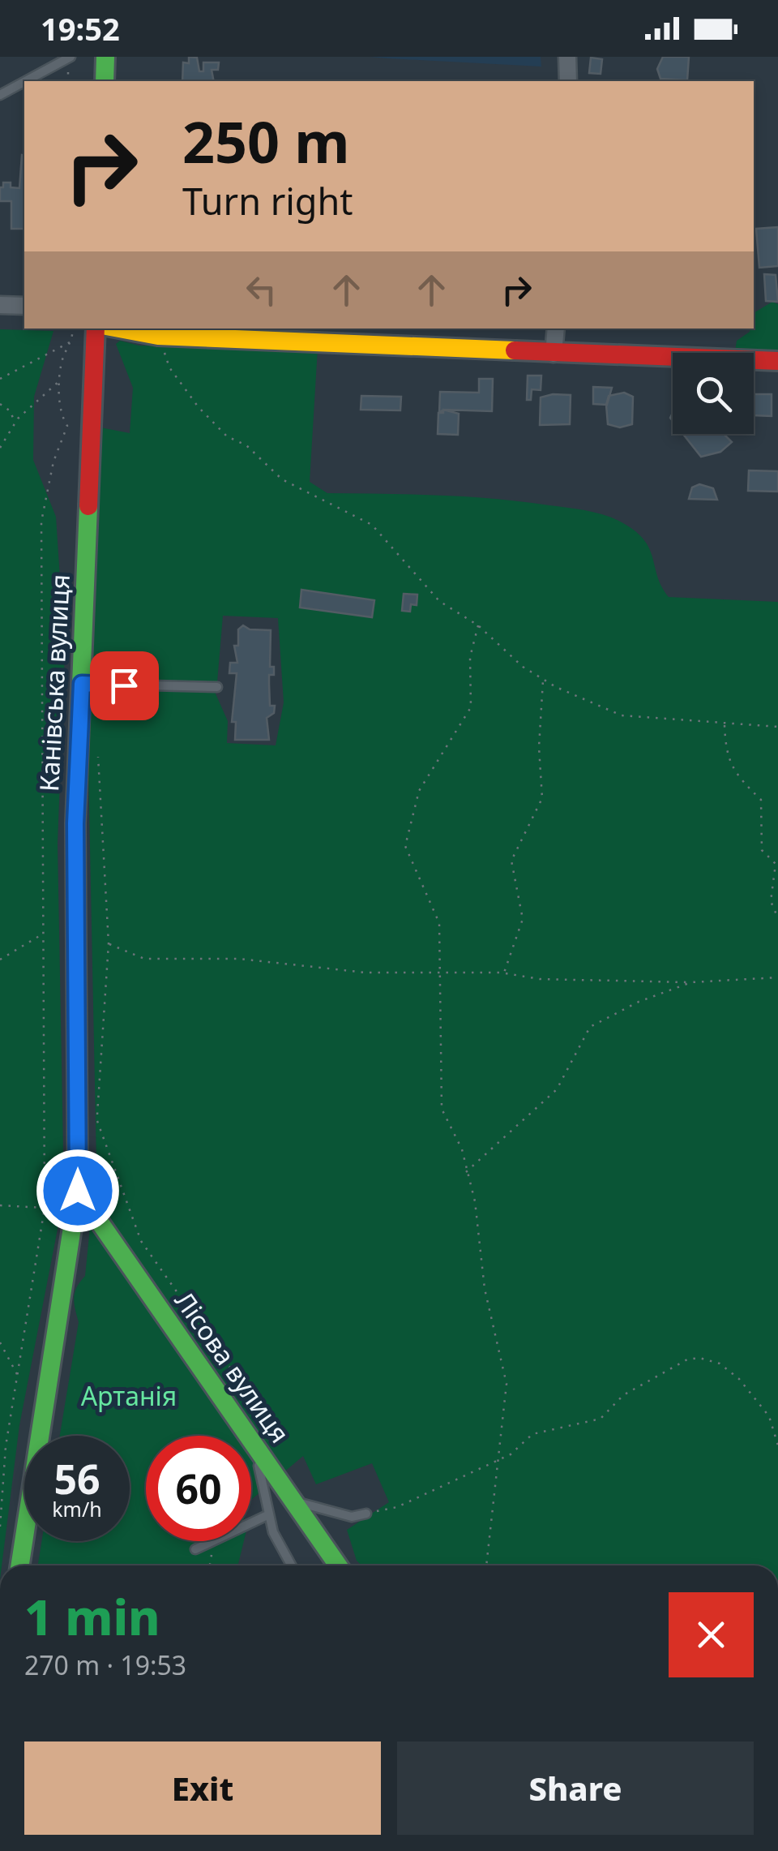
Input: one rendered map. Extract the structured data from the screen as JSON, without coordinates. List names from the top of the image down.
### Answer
{
  "streets": {
    "main road": ["Канівська вулиця", "Лісова вулиця"]
  },
  "crossings": [
    ["Канівська вулиця", "Лісова вулиця"]
  ],
  "parks": ["Артанія"],
  "page": {
    "status": "19:52",
    "turn": ["250 m", "Turn right"],
    "speed": "56 km/h",
    "limit": "60",
    "heading": ["1 min", "270 m · 19:53"],
    "buttons": ["Exit", "Share"]
  }
}
